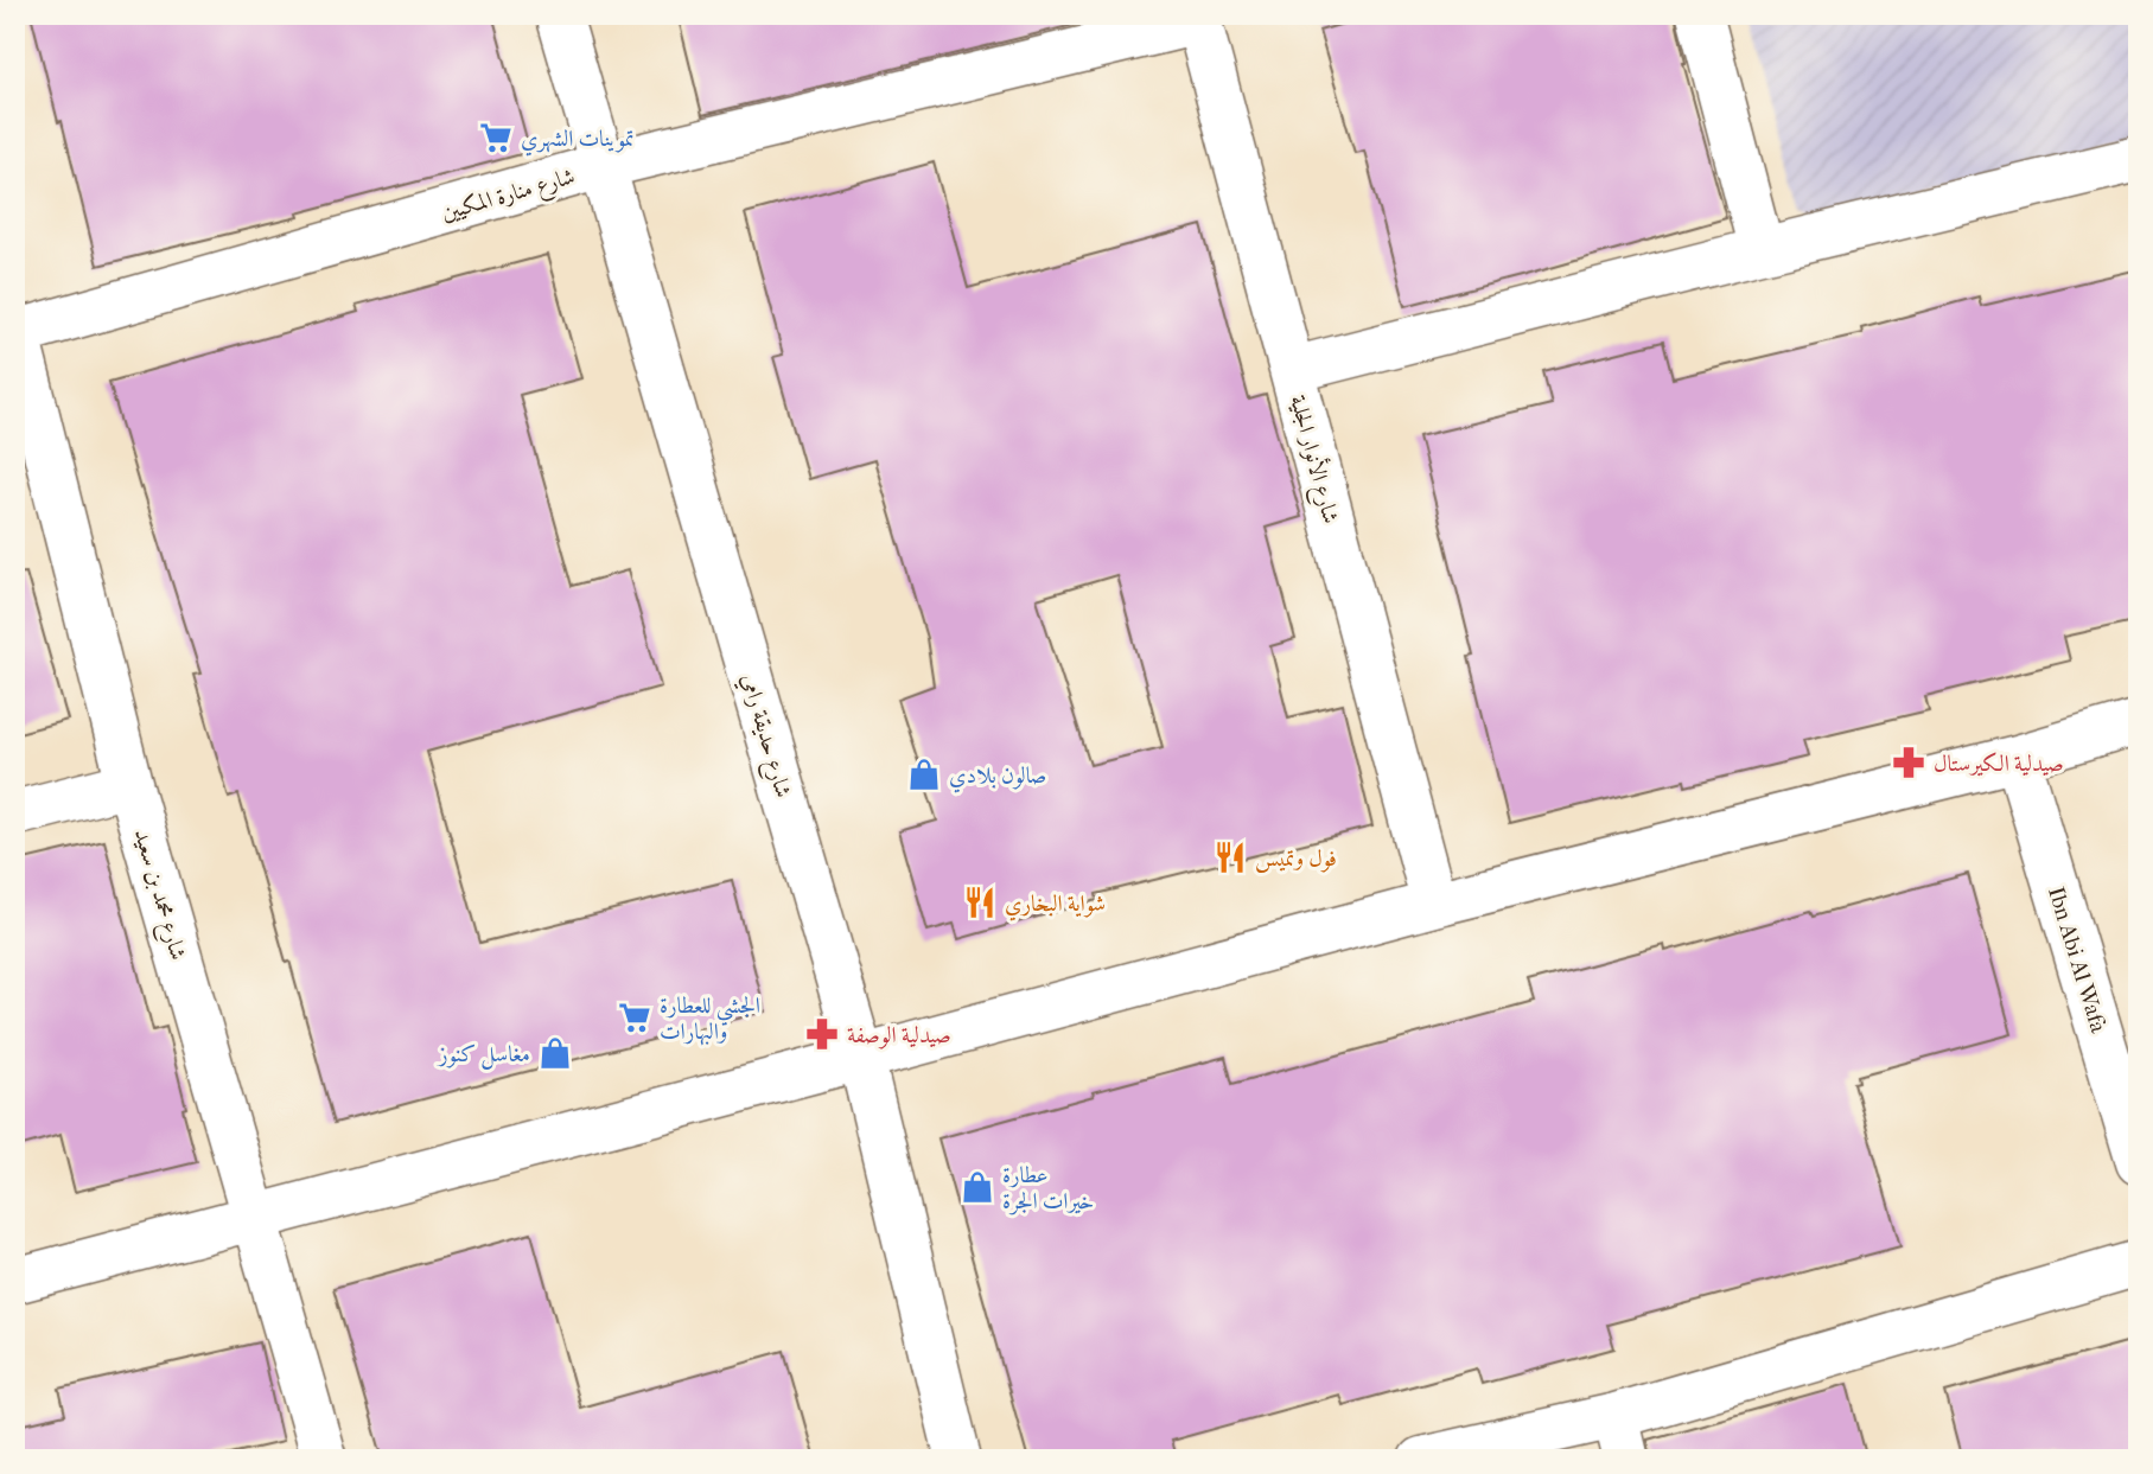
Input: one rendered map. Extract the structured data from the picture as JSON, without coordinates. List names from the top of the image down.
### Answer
{
  "streets": {
    "street": [
      "شارع منارة المكيين",
      "شارع الأنوار الجلية",
      "شارع حديقة رامي",
      "شارع محمد بن سعيد",
      "Ibn Abi Al Wafa"
    ]
  },
  "crossings": [
    ["شارع منارة المكيين", "شارع الأنوار الجلية"],
    ["شارع منارة المكيين", "شارع حديقة رامي"],
    ["شارع منارة المكيين", "شارع محمد بن سعيد"]
  ],
  "places": {
    "supermarket": ["تموينات الشهري", "الجشي للعطارة والبهارات"],
    "pharmacy": ["صيدلية الكيرستال", "صيدلية الوصفة"],
    "shop": ["صالون بلادي", "مغاسل كنوز", "عطارة خيرات الجرة"],
    "restaurant": ["فول وتميس", "شواية البخاري"]
  }
}
